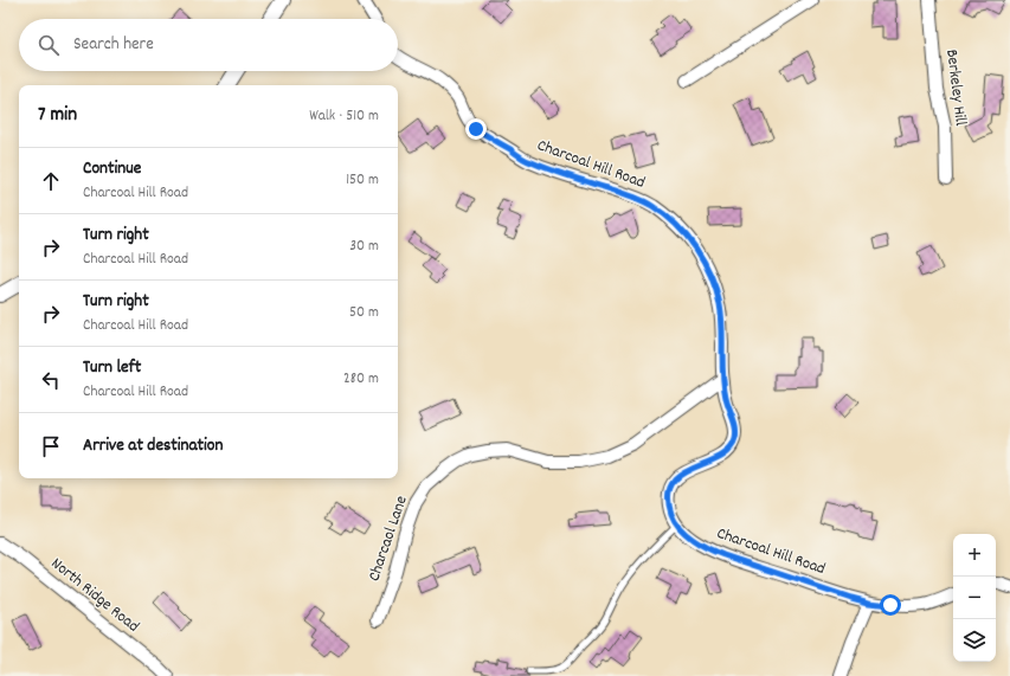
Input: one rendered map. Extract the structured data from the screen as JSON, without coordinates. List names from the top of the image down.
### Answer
{
  "streets": {
    "street": [
      "Berkeley Hill",
      "Charcoal Hill Road",
      "Charcaol Lane",
      "North Ridge Road"
    ]
  },
  "crossings": [
    ["Charcoal Hill Road", "Charcaol Lane"]
  ],
  "page": {
    "search": "Search here",
    "heading": ["7 min", "Walk · 510 m"],
    "list": [
      ["Continue", "Charcoal Hill Road", "150 m"],
      ["Turn right", "Charcoal Hill Road", "30 m"],
      ["Turn right", "Charcoal Hill Road", "50 m"],
      ["Turn left", "Charcoal Hill Road", "280 m"],
      "Arrive at destination"
    ],
    "map_buttons": ["+", "−"]
  }
}
